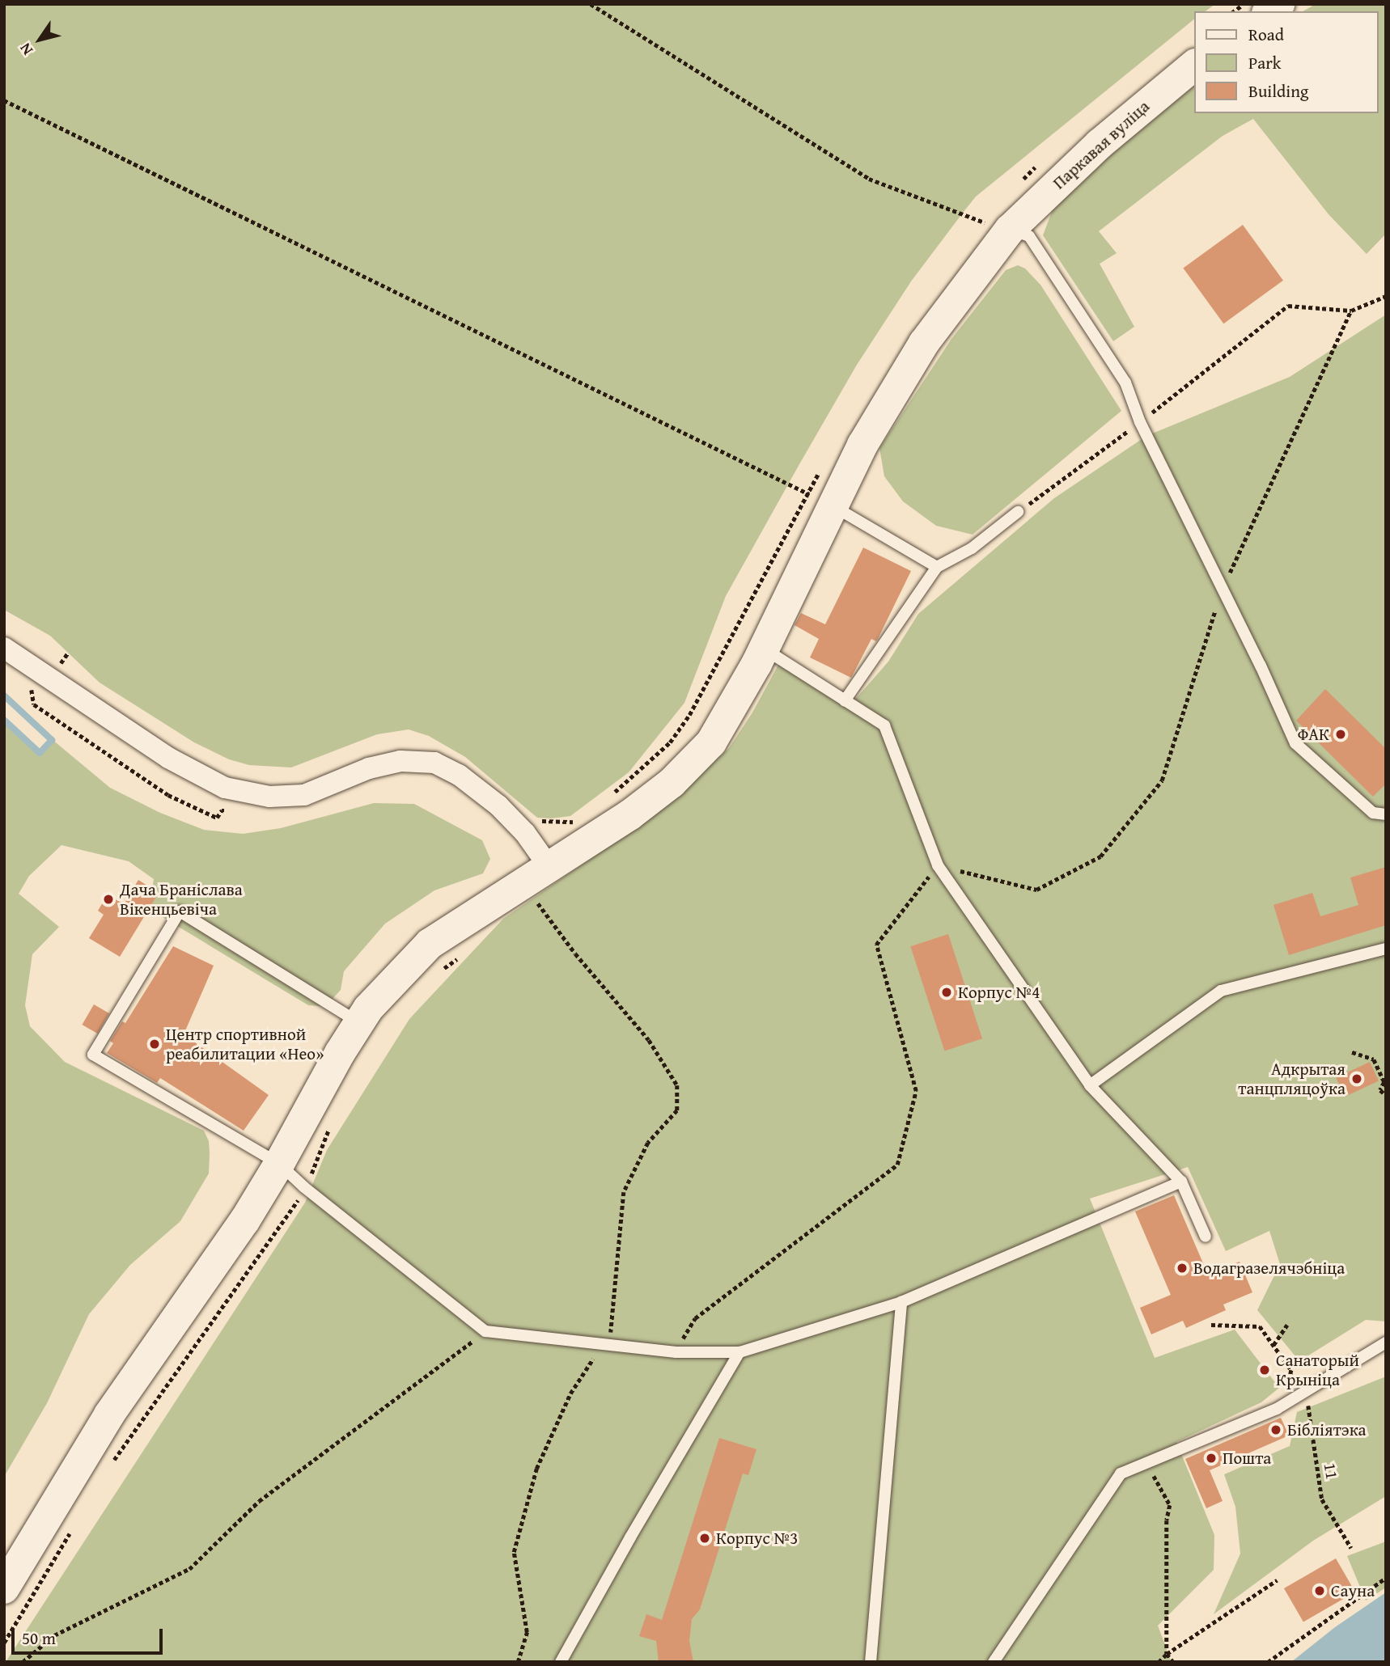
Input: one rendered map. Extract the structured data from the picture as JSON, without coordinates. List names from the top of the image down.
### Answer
{
  "streets": {
    "street": ["Паркавая вуліца"],
    "path": ["11"]
  },
  "places": [
    "ФАК",
    "Дача Браніслава Вікенцьевіча",
    "Корпус №4",
    "Центр спортивной реабилитации «Нео»",
    "Адкрытая танцпляцоўка",
    "Водагразелячэбніца",
    "Санаторый Крыніца",
    "Бібліятэка",
    "Пошта",
    "Корпус №3",
    "Сауна"
  ],
  "legend": ["Road", "Park", "Building"],
  "scale_bar": "50 m",
  "north": "bottom left"
}
